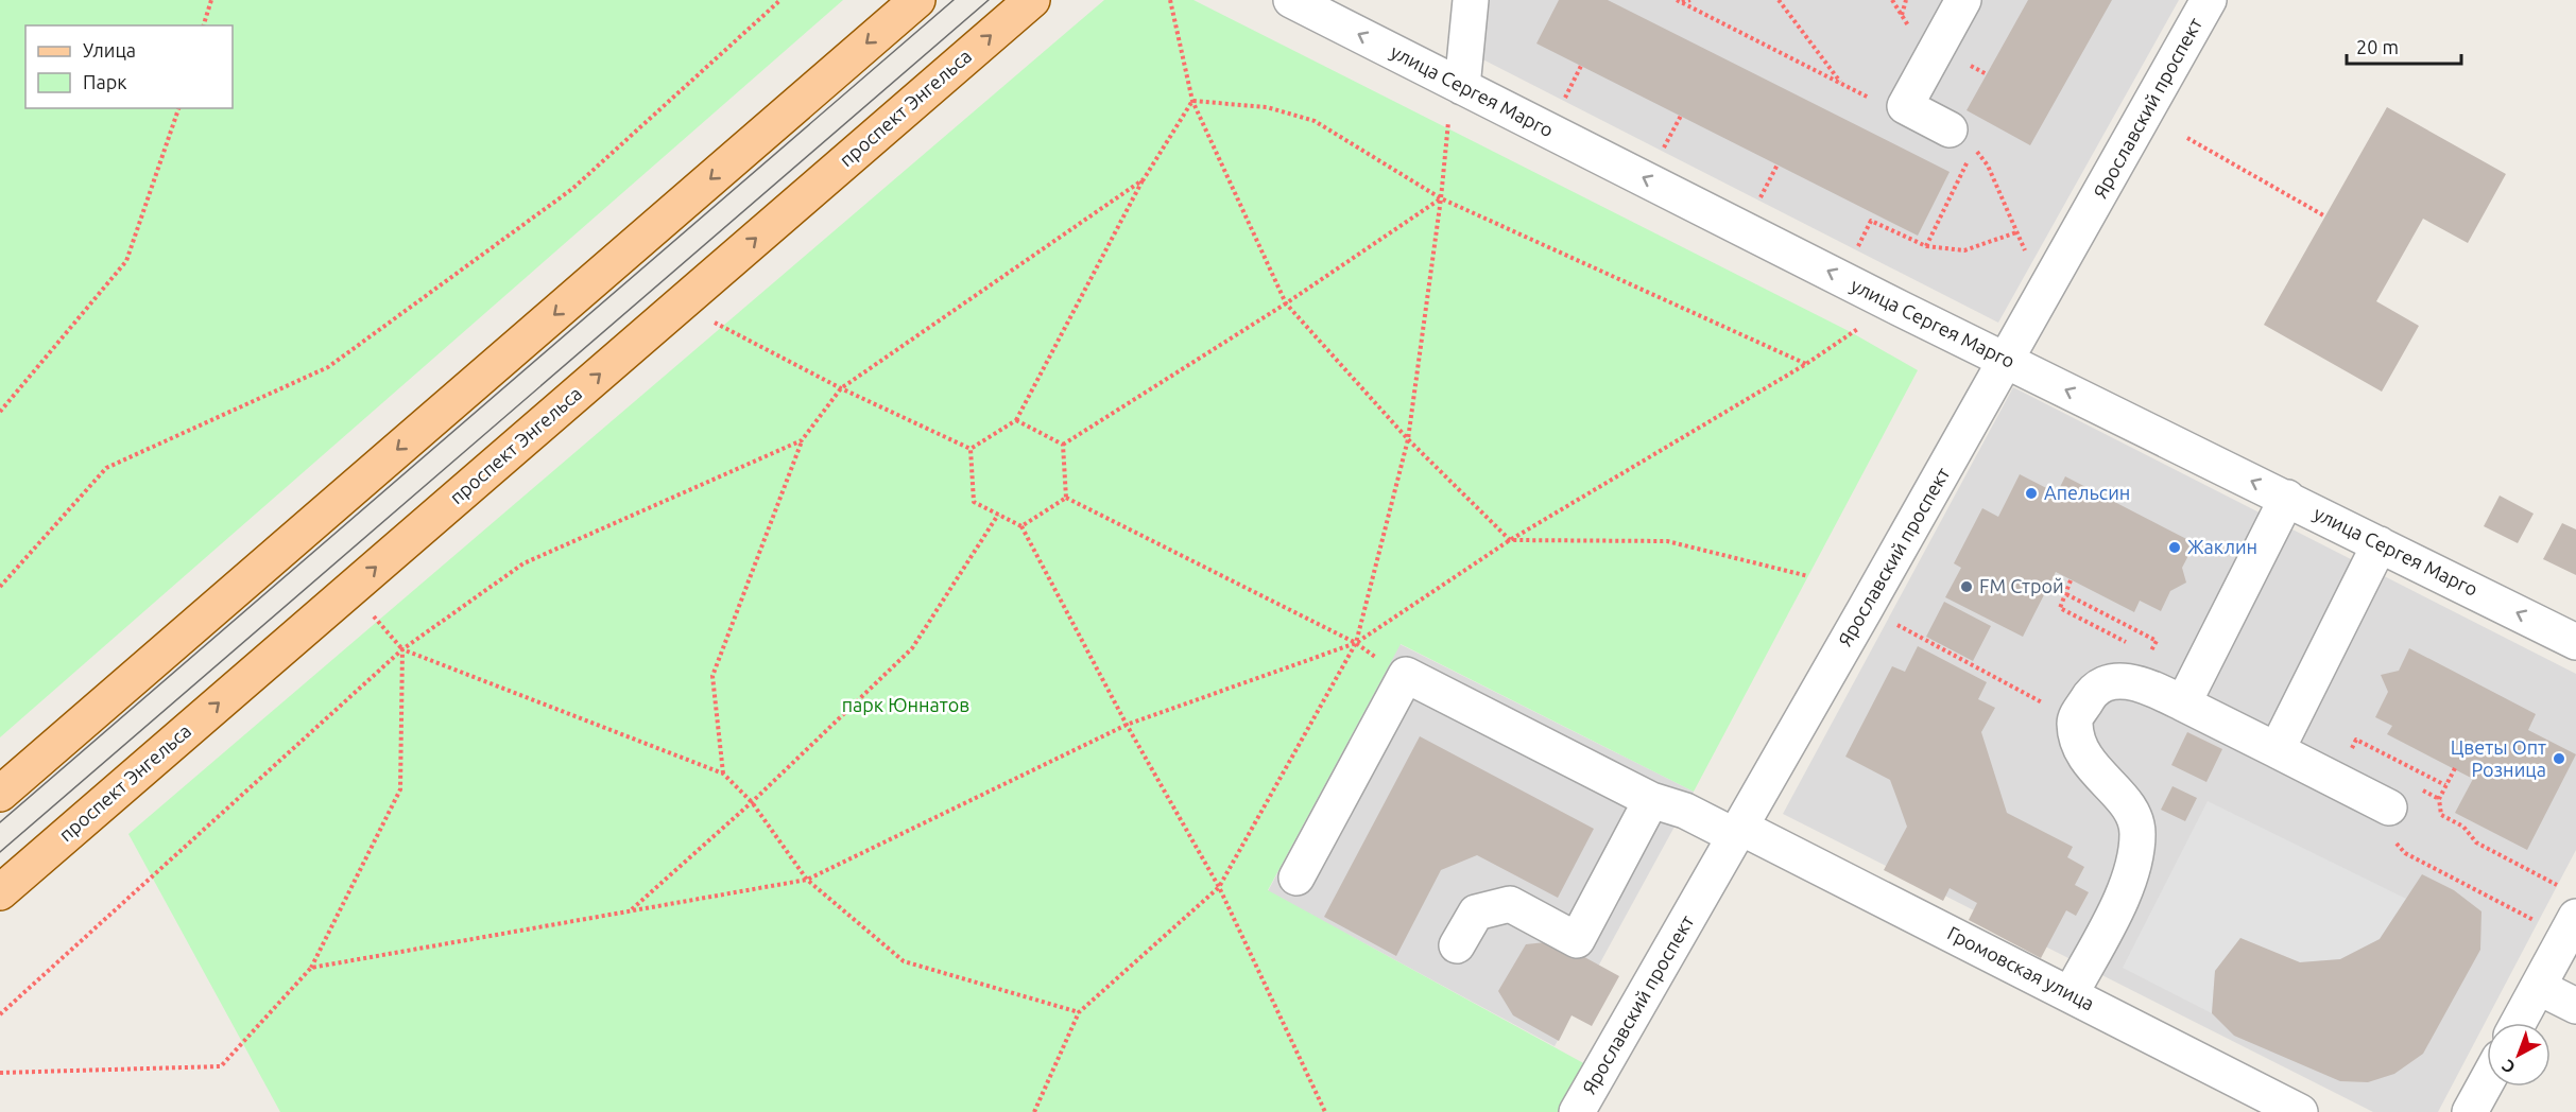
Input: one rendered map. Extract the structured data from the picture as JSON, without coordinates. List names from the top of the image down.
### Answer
{
  "streets": {
    "main road": ["проспект Энгельса"],
    "street": ["улица Сергея Марго", "Ярославский проспект", "Громовская улица"]
  },
  "crossings": [
    ["улица Сергея Марго", "Ярославский проспект"],
    ["Ярославский проспект", "Громовская улица"]
  ],
  "one_way": ["улица Сергея Марго"],
  "parks": ["парк Юннатов"],
  "places": [
    "Апельсин",
    "Жаклин",
    "FM Строй",
    "Цветы Опт Розница"
  ],
  "legend": ["Улица", "Парк"],
  "scale_bar": "20 m",
  "north": "bottom left"
}
